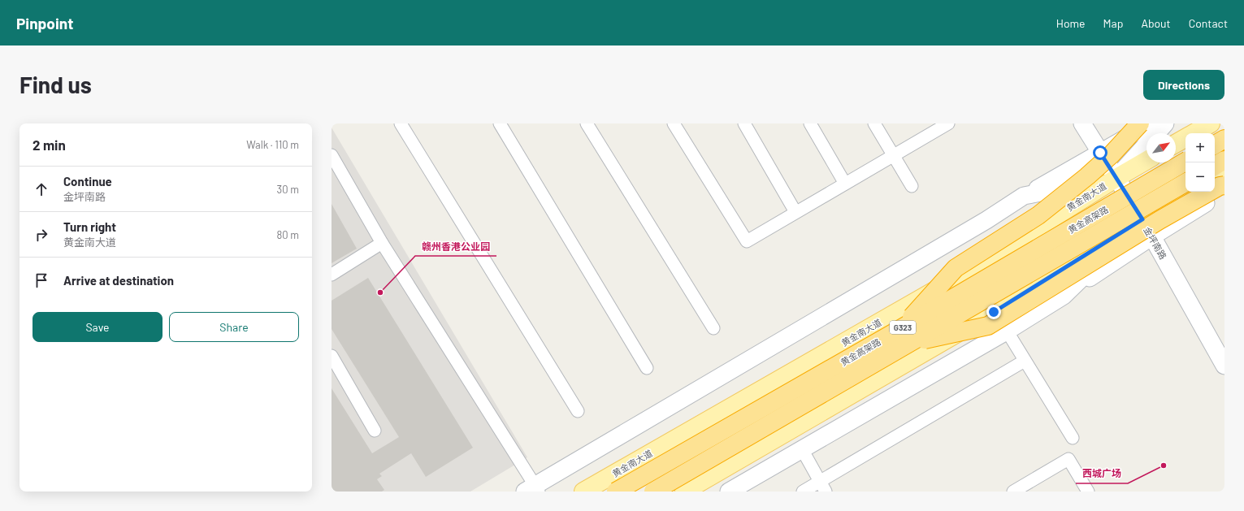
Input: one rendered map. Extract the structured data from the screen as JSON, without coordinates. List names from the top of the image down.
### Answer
{
  "streets": {
    "highway": ["黄金高架路", "G323"],
    "main road": ["黄金南大道"],
    "street": ["金坪南路"]
  },
  "crossings": [
    ["黄金南大道", "金坪南路"]
  ],
  "places": ["赣州香港公业园", "西城广场"],
  "north": "top right",
  "page": {
    "header": "Pinpoint",
    "nav": [
      "Home",
      "Map",
      "About",
      "Contact"
    ],
    "buttons": [
      "Directions",
      ["Save", "Share"]
    ],
    "title": "Find us",
    "heading": ["2 min", "Walk · 110 m"],
    "map_buttons": ["+", "−"],
    "list": [
      ["Continue", "金坪南路", "30 m"],
      ["Turn right", "黄金南大道", "80 m"],
      "Arrive at destination"
    ]
  }
}
